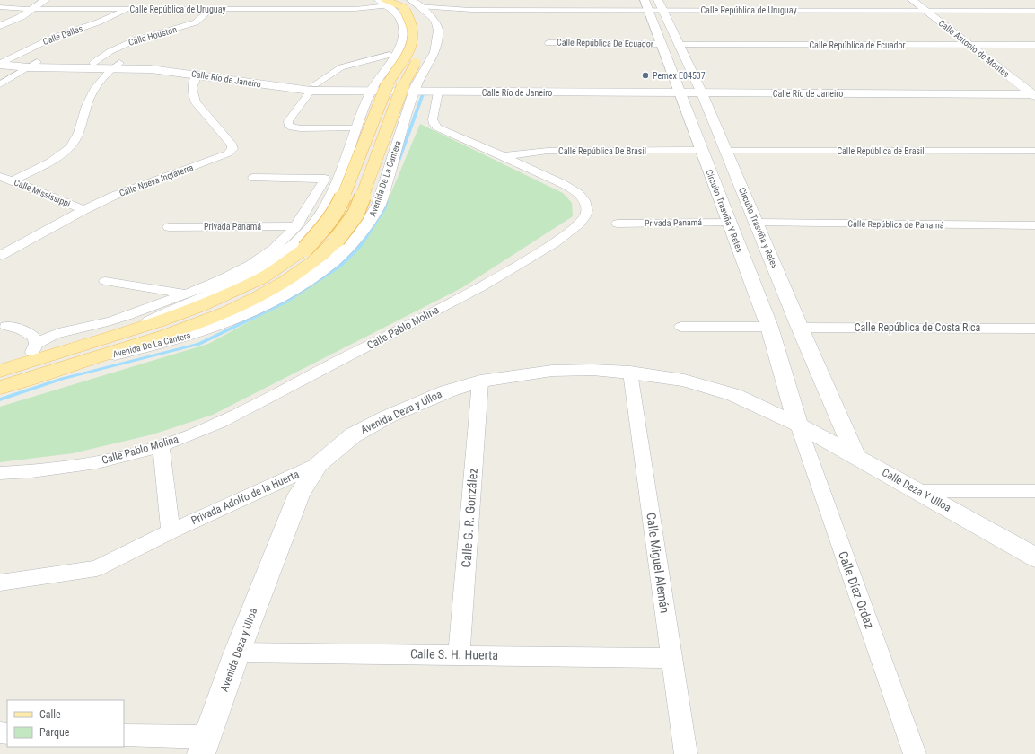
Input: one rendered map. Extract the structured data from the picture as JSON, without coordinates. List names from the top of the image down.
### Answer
{
  "streets": {
    "main road": ["Calle Antonio de Montes", "Calle Río de Janeiro", "Avenida De La Cantera"],
    "street": [
      "Calle República de Uruguay",
      "Calle Dallas",
      "Calle Houston",
      "Calle República De Ecuador",
      "Calle República de Ecuador",
      "Calle República De Brasil",
      "Calle República de Brasil",
      "Calle Nueva Inglaterra",
      "Calle Mississippi",
      "Circuito Trasviña Y Retes",
      "Privada Panamá",
      "Calle República de Panamá",
      "Circuito Trasviña y Retes",
      "Calle Pablo Molina",
      "Calle República de Costa Rica",
      "Avenida Deza y Ulloa",
      "Calle Deza Y Ulloa",
      "Privada Adolfo de la Huerta",
      "Calle G. R. González",
      "Calle Miguel Alemán",
      "Calle Díaz Ordaz",
      "Calle S. H. Huerta"
    ]
  },
  "crossings": [
    ["Calle República de Uruguay", "Calle Dallas"],
    ["Calle República de Uruguay", "Calle Houston"],
    ["Calle República de Uruguay", "Calle Antonio de Montes"],
    ["Calle República de Uruguay", "Avenida De La Cantera"],
    ["Calle República de Uruguay", "Circuito Trasviña Y Retes"],
    ["Calle República de Uruguay", "Circuito Trasviña y Retes"],
    ["Calle Dallas", "Calle Río de Janeiro"],
    ["Calle Houston", "Calle Río de Janeiro"],
    ["Calle República De Ecuador", "Circuito Trasviña Y Retes"],
    ["Calle República de Ecuador", "Calle Antonio de Montes"],
    ["Calle República de Ecuador", "Circuito Trasviña y Retes"],
    ["Calle Antonio de Montes", "Calle Río de Janeiro"],
    ["Calle Río de Janeiro", "Avenida De La Cantera"],
    ["Calle Río de Janeiro", "Calle Nueva Inglaterra"],
    ["Calle Río de Janeiro", "Circuito Trasviña Y Retes"],
    ["Calle Río de Janeiro", "Circuito Trasviña y Retes"],
    ["Calle Río de Janeiro", "Calle Pablo Molina"],
    ["Calle República De Brasil", "Circuito Trasviña Y Retes"],
    ["Calle República De Brasil", "Calle Pablo Molina"],
    ["Calle República de Brasil", "Circuito Trasviña y Retes"],
    ["Calle Nueva Inglaterra", "Calle Mississippi"],
    ["Circuito Trasviña Y Retes", "Privada Panamá"],
    ["Circuito Trasviña Y Retes", "Circuito Trasviña y Retes"],
    ["Circuito Trasviña Y Retes", "Avenida Deza y Ulloa"],
    ["Circuito Trasviña Y Retes", "Calle Deza Y Ulloa"],
    ["Circuito Trasviña Y Retes", "Calle Díaz Ordaz"],
    ["Calle República de Panamá", "Circuito Trasviña y Retes"],
    ["Circuito Trasviña y Retes", "Calle República de Costa Rica"],
    ["Circuito Trasviña y Retes", "Calle Deza Y Ulloa"],
    ["Avenida Deza y Ulloa", "Calle Deza Y Ulloa"],
    ["Avenida Deza y Ulloa", "Privada Adolfo de la Huerta"],
    ["Avenida Deza y Ulloa", "Calle G. R. González"],
    ["Avenida Deza y Ulloa", "Calle Miguel Alemán"],
    ["Avenida Deza y Ulloa", "Calle Díaz Ordaz"],
    ["Avenida Deza y Ulloa", "Calle S. H. Huerta"],
    ["Calle Deza Y Ulloa", "Calle Díaz Ordaz"],
    ["Calle G. R. González", "Calle S. H. Huerta"],
    ["Calle Miguel Alemán", "Calle S. H. Huerta"]
  ],
  "places": ["Pemex E04537"],
  "legend": ["Calle", "Parque"]
}
